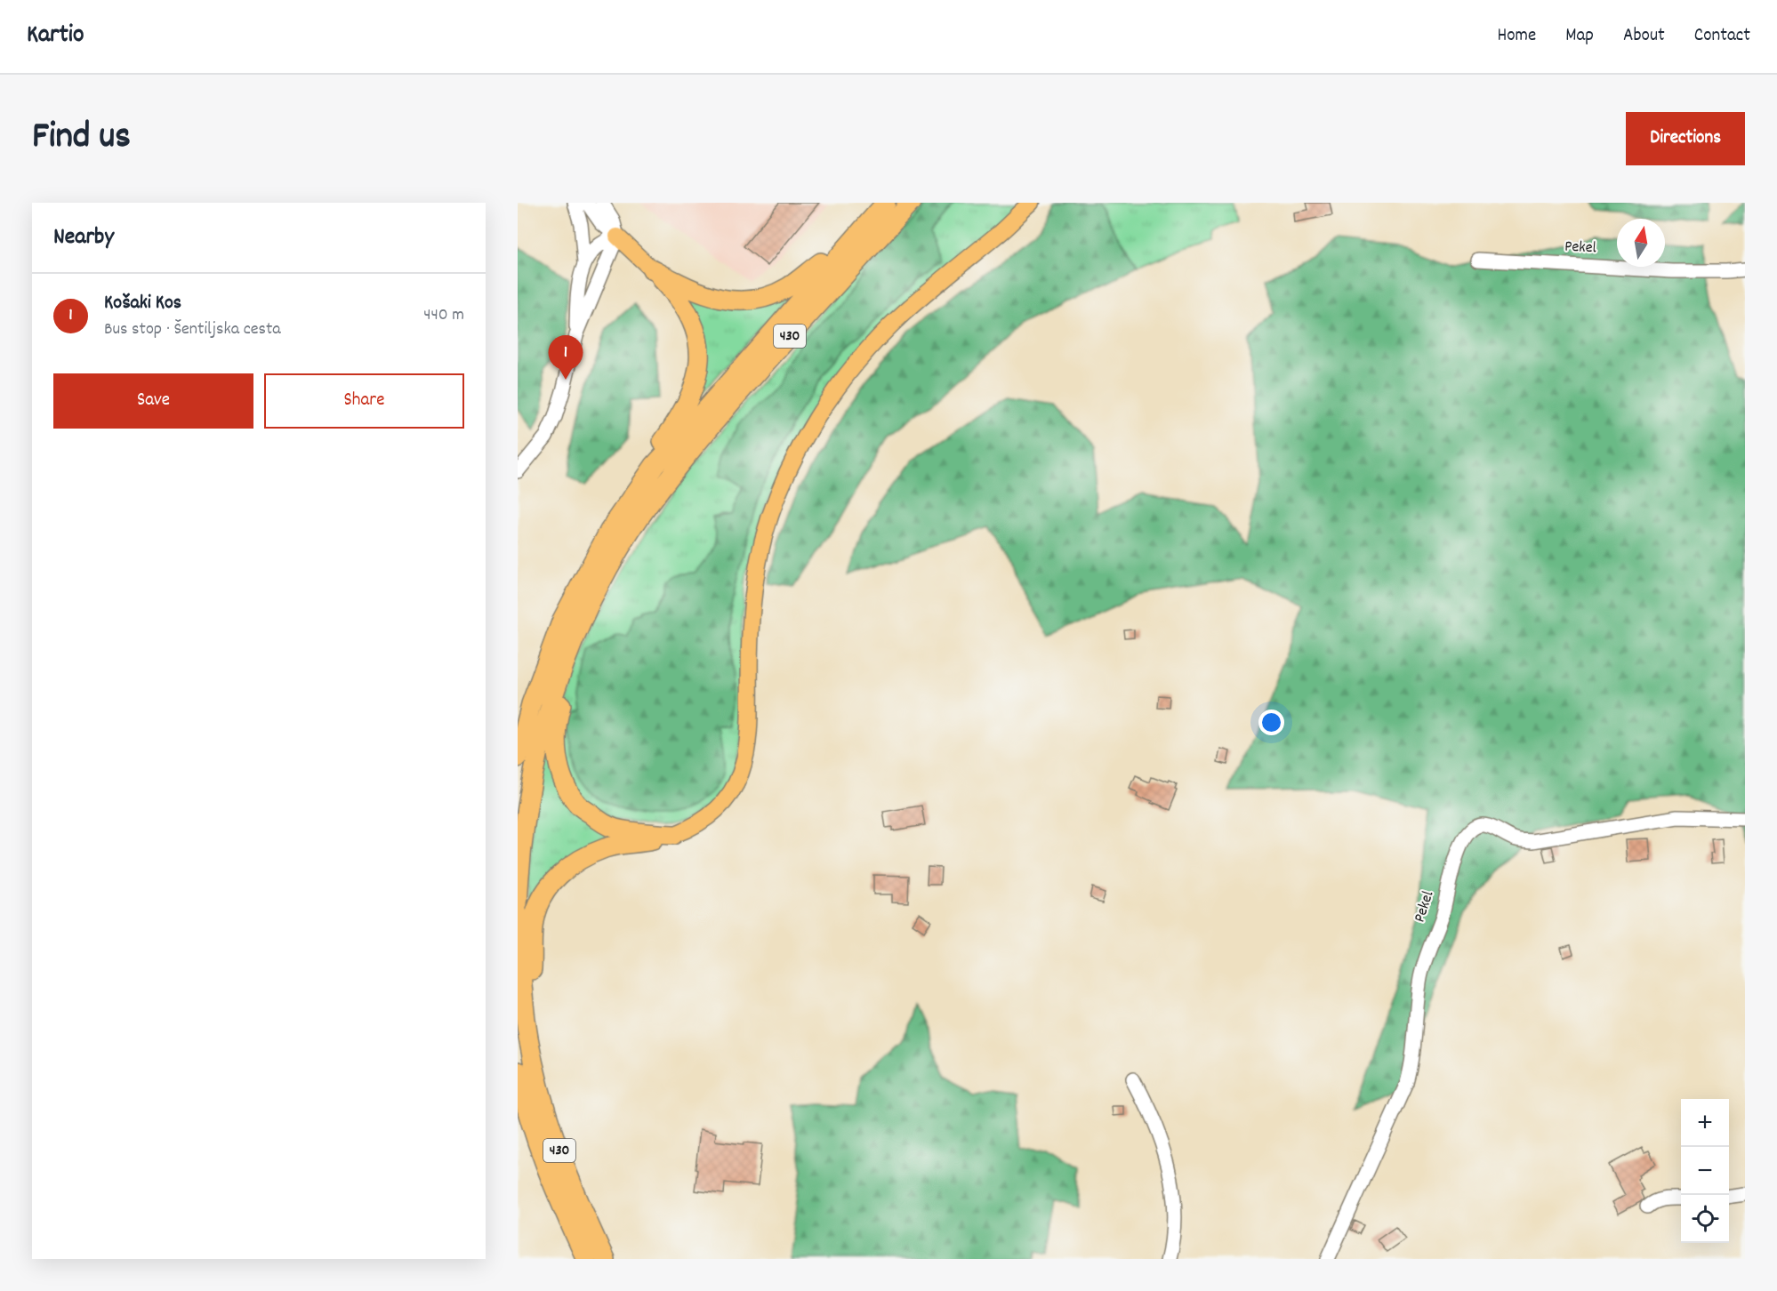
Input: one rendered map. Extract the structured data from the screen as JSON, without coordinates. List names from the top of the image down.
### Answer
{
  "streets": {
    "highway": ["430"],
    "street": ["Pekel"]
  },
  "north": "top",
  "page": {
    "header": "Kartio",
    "nav": [
      "Home",
      "Map",
      "About",
      "Contact"
    ],
    "title": "Find us",
    "buttons": [
      "Directions",
      ["Save", "Share"]
    ],
    "heading": "Nearby",
    "list": [
      {
        "mark": "1",
        "name": "Košaki Kos",
        "note": "Bus stop · Šentiljska cesta",
        "value": "440 m"
      }
    ],
    "pins": "1",
    "map_buttons": ["+", "−"]
  }
}
